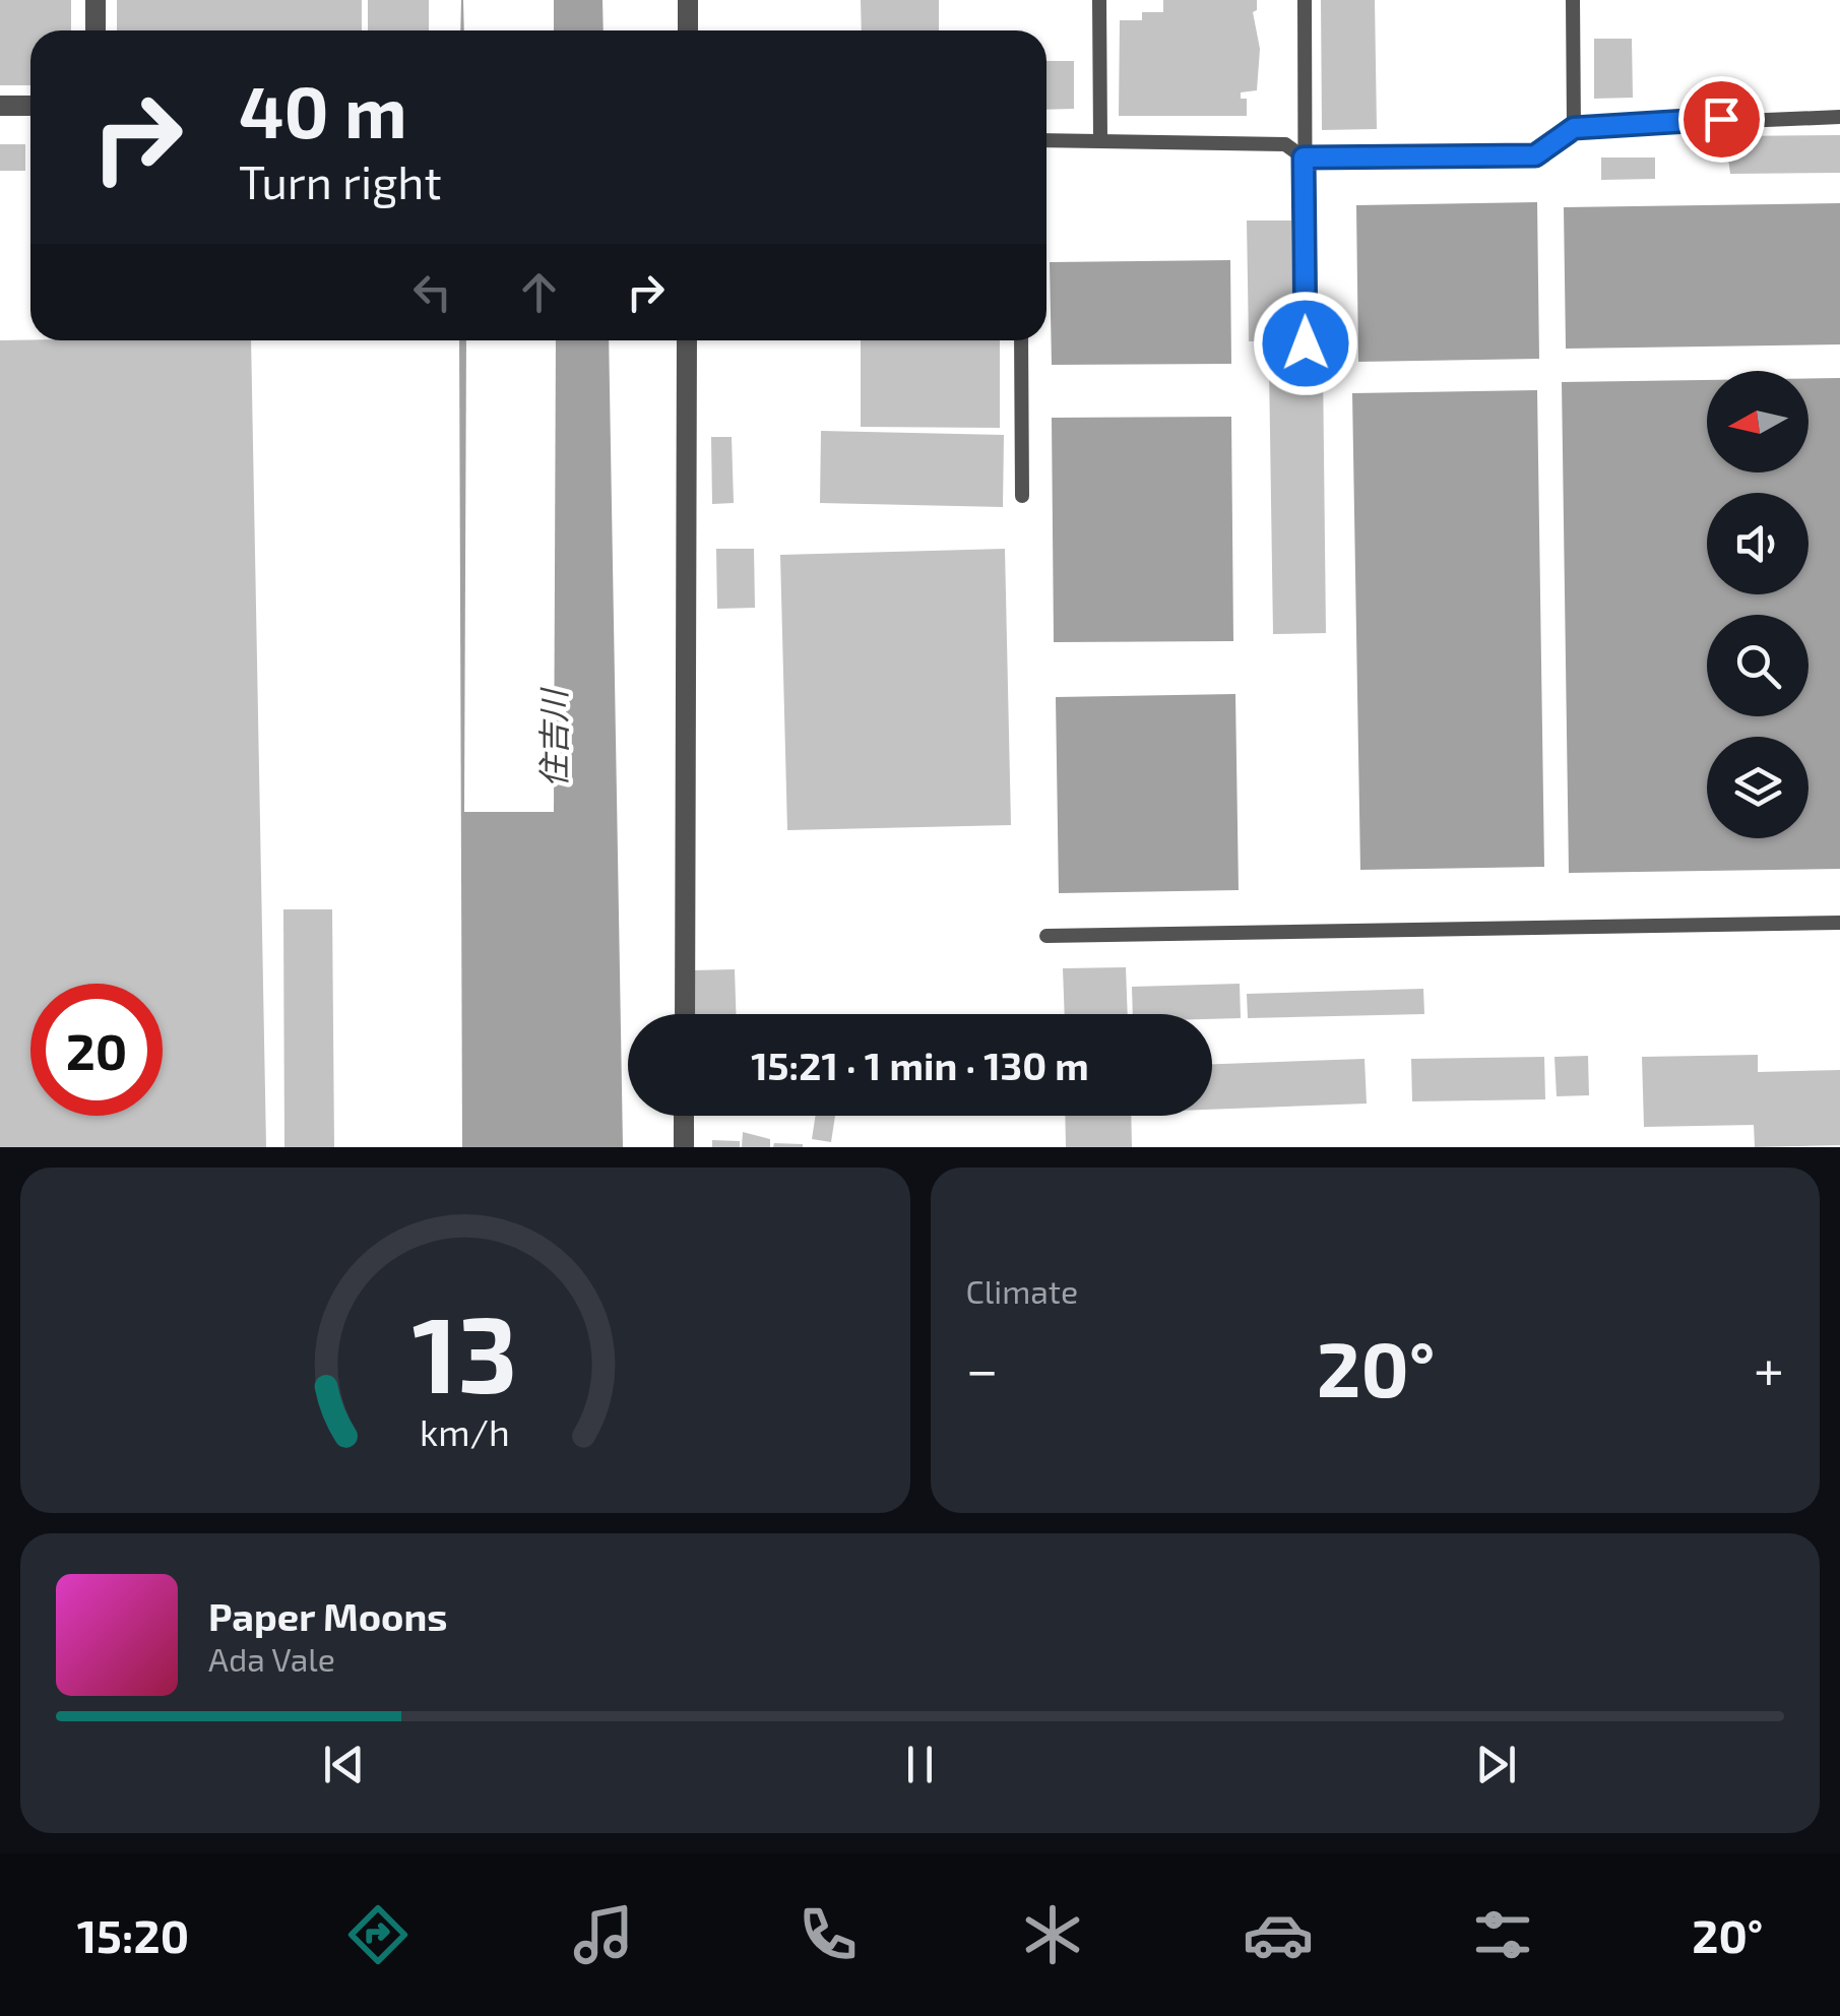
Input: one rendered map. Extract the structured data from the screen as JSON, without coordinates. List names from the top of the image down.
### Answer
{
  "water": ["住吉川"],
  "north": "left",
  "page": {
    "turn": ["40 m", "Turn right"],
    "limit": "20",
    "trip": "15:21 · 1 min · 130 m",
    "tile": "Climate",
    "heat": ["−", "20°", "+"],
    "song": ["Paper Moons", "Ada Vale"],
    "tabs": ["15:20", "20°"],
    "gauge": ["13", "km/h"]
  }
}
